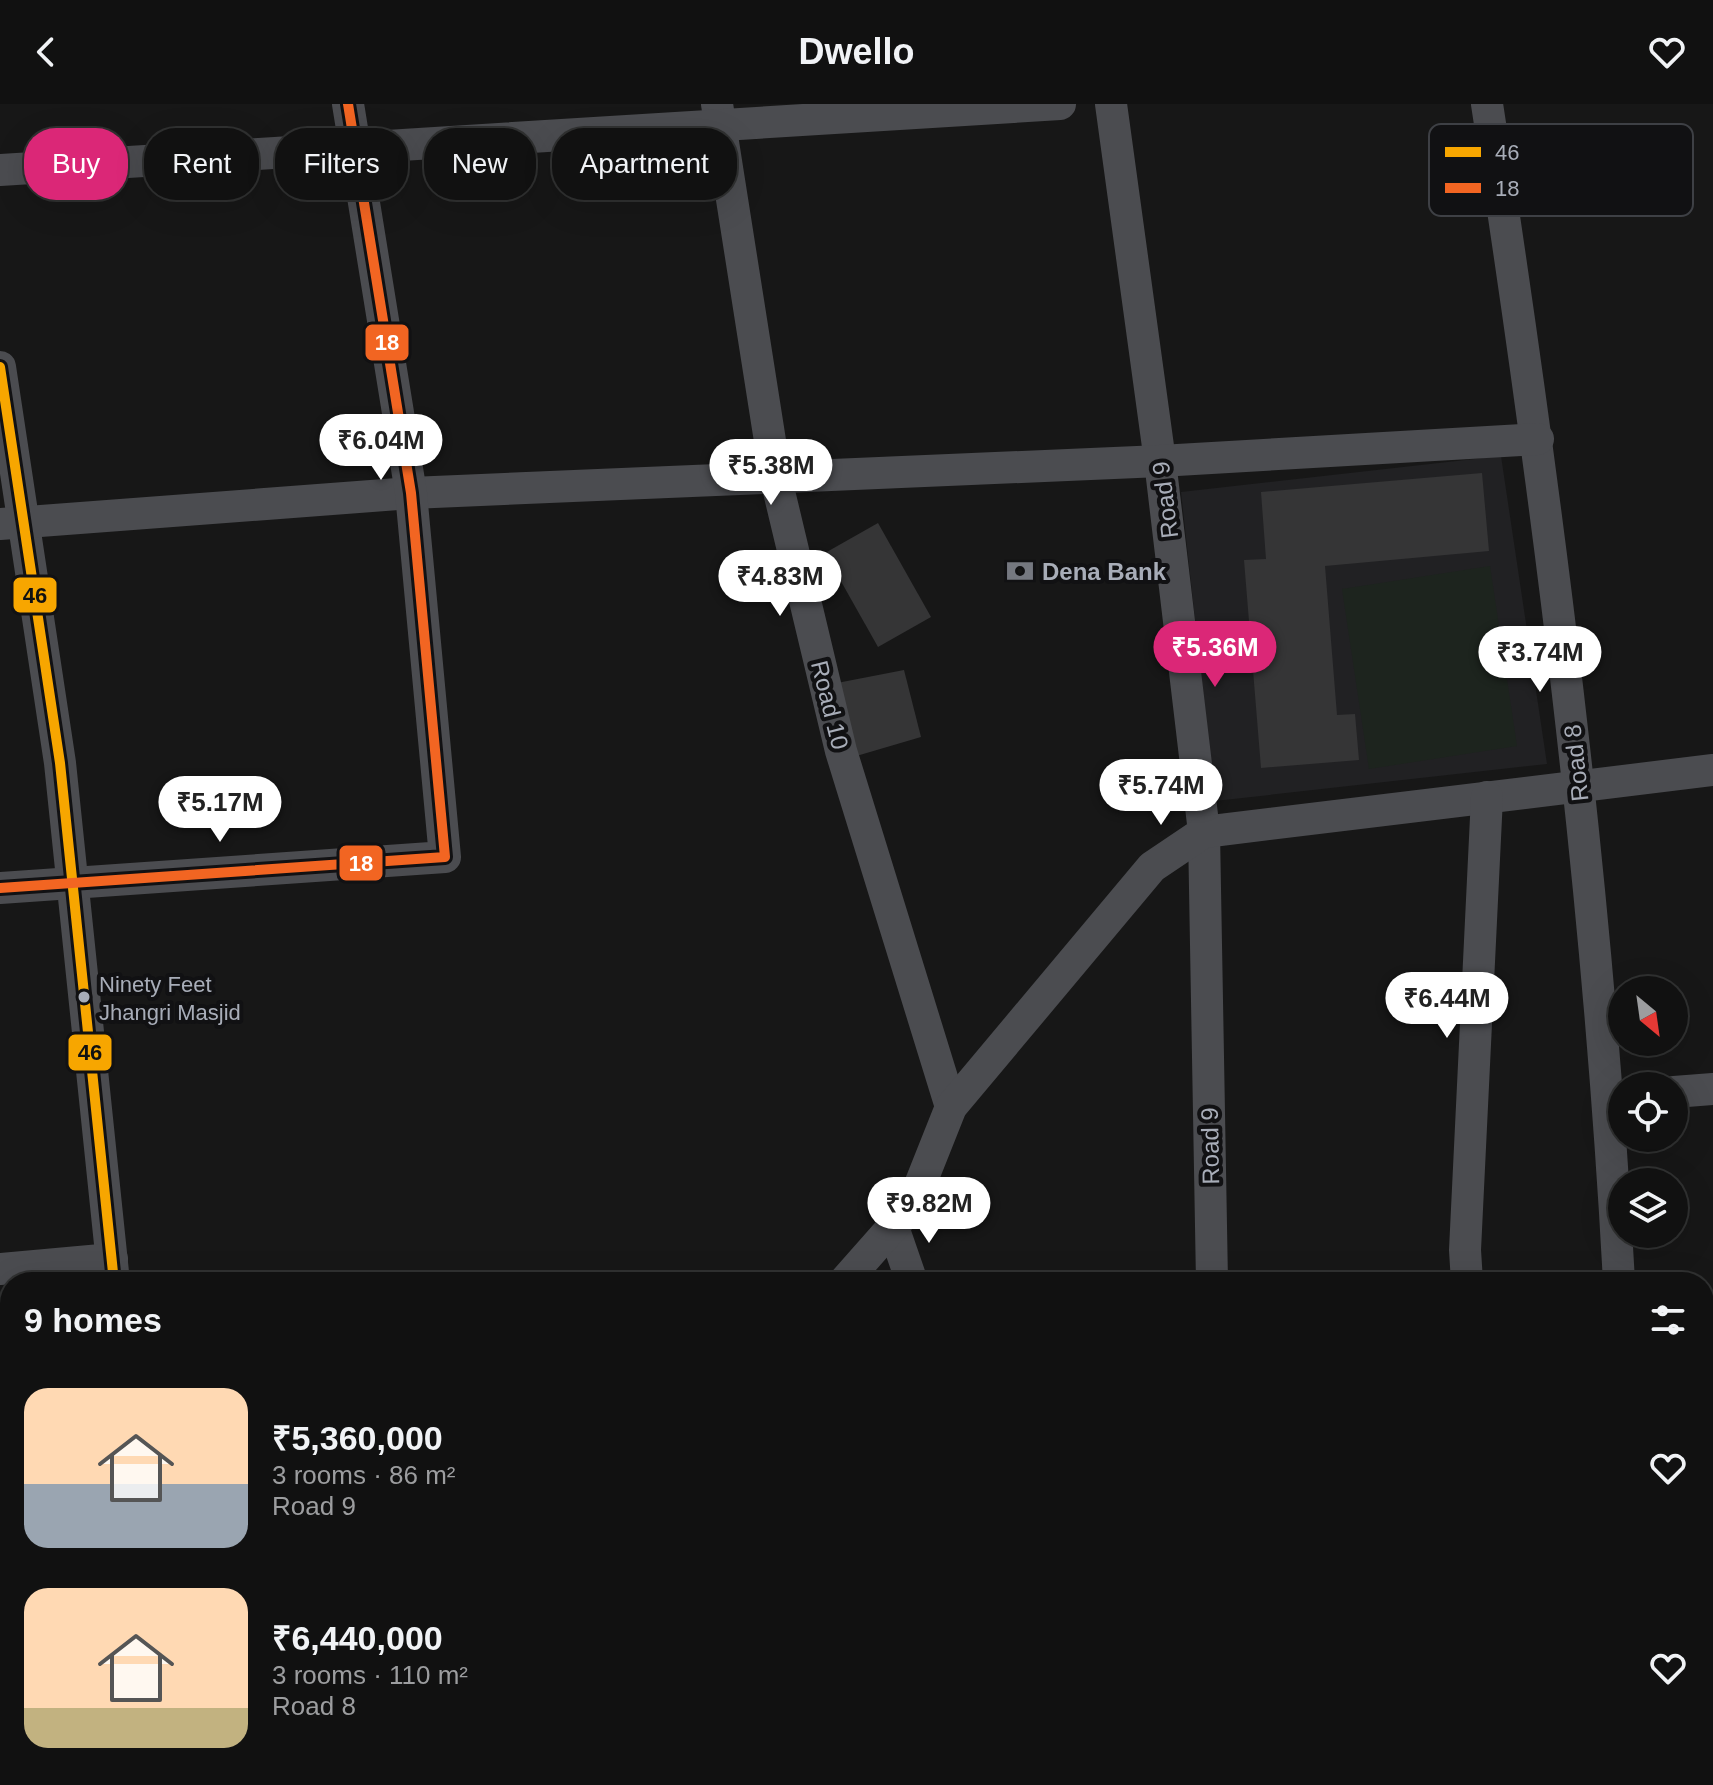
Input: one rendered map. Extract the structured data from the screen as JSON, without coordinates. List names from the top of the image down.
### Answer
{
  "streets": {
    "street": ["Road 9", "Road 10", "Road 8"]
  },
  "places": {
    "bank": ["Dena Bank"],
    "other": ["Ninety Feet Jhangri Masjid"]
  },
  "lines": ["transit line 18", "transit line 46"],
  "legend": ["46", "18"],
  "north": "bottom right",
  "page": {
    "header": "Dwello",
    "chip": [
      "Buy",
      "Rent",
      "Filters",
      "New",
      "Apartment"
    ],
    "price": [
      "₹6.04M",
      "₹5.38M",
      "₹4.83M",
      "₹5.36M",
      "₹3.74M",
      "₹5.74M",
      "₹5.17M",
      "₹6.44M",
      "₹9.82M"
    ],
    "heading": "9 homes",
    "list": [
      {
        "name": "₹5,360,000",
        "note": "3 rooms · 86 m² · Road 9"
      },
      {
        "name": "₹6,440,000",
        "note": "3 rooms · 110 m² · Road 8"
      }
    ]
  }
}
